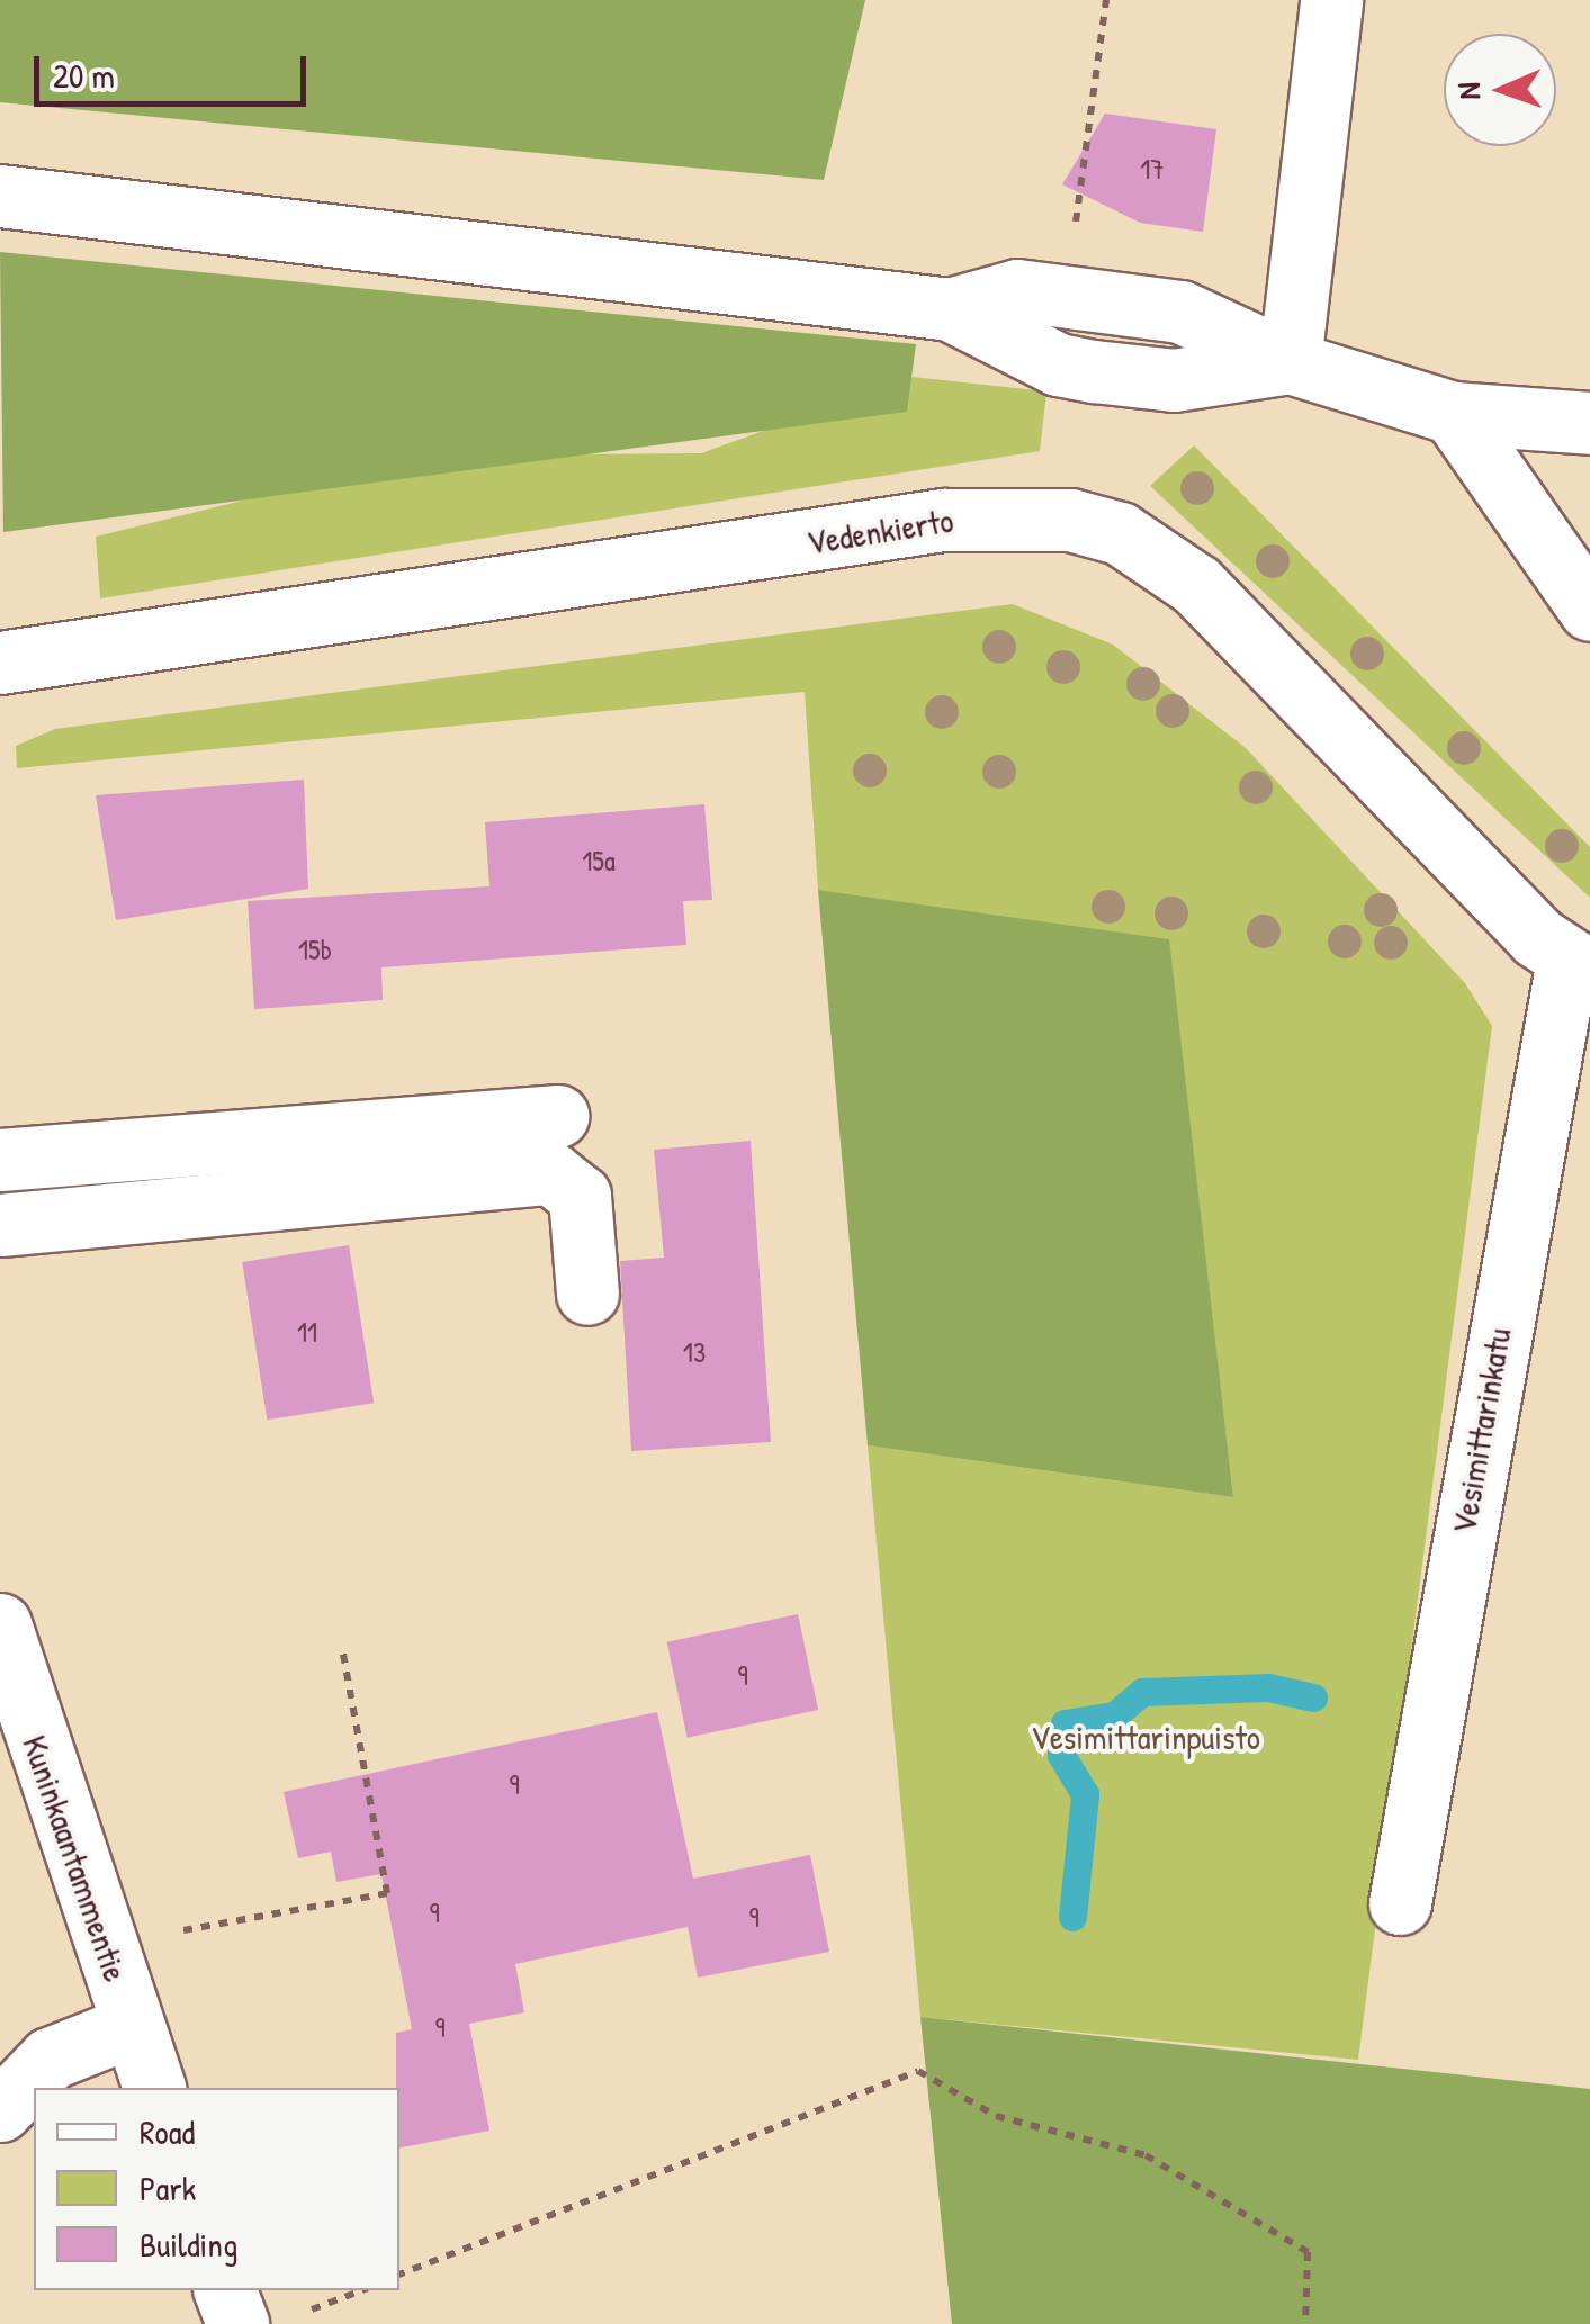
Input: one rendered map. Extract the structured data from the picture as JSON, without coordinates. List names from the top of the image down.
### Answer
{
  "streets": {
    "street": ["Vedenkierto", "Vesimittarinkatu", "Kuninkaantammentie"]
  },
  "crossings": [
    ["Vedenkierto", "Vesimittarinkatu"]
  ],
  "parks": ["Vesimittarinpuisto"],
  "house_numbers": [
    "17",
    "15a",
    "15b",
    "11",
    "13",
    "9",
    "9",
    "9",
    "9",
    "9"
  ],
  "legend": ["Road", "Park", "Building"],
  "scale_bar": "20 m",
  "north": "left"
}
